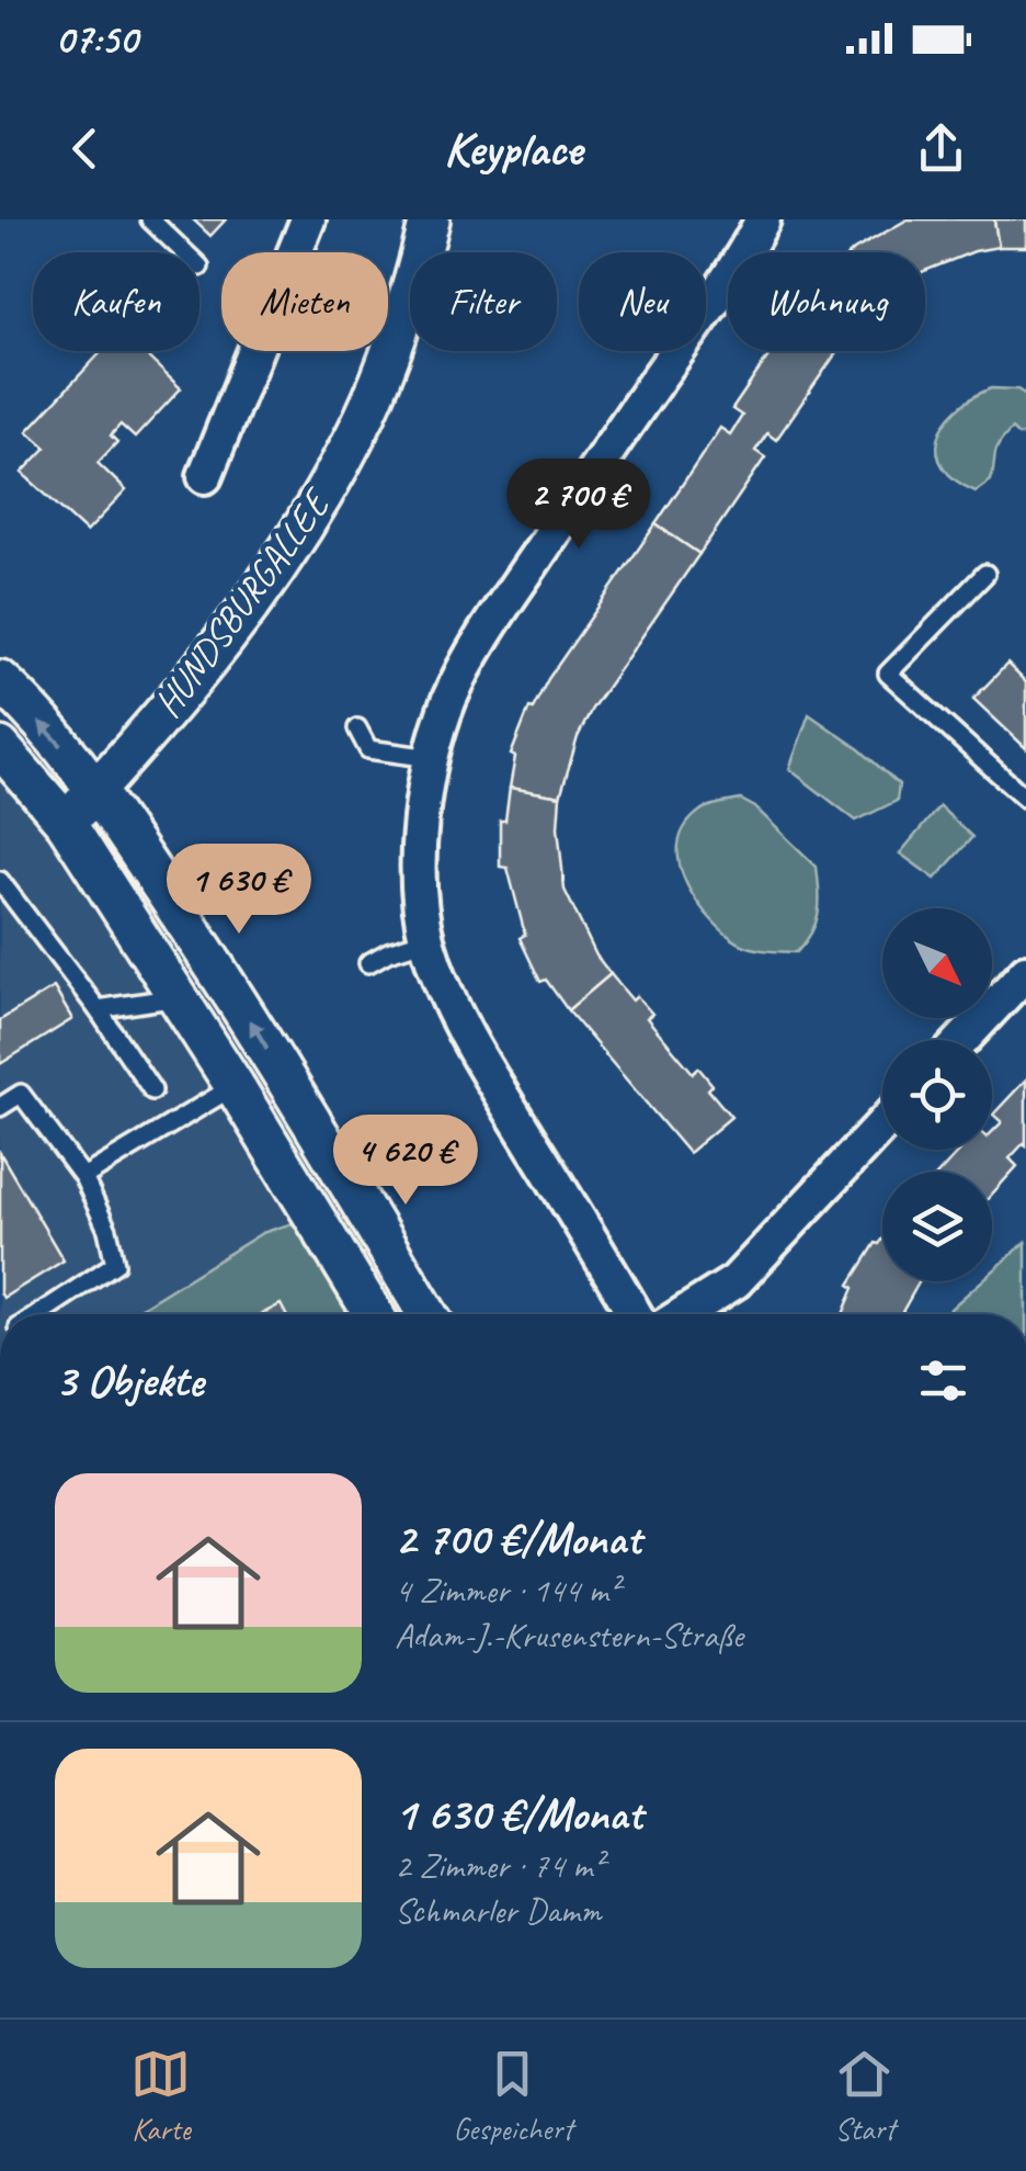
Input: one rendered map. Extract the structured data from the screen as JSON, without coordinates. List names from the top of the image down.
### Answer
{
  "streets": {
    "street": ["HUNDSBURGALLEE"]
  },
  "north": "bottom right",
  "page": {
    "status": "07:50",
    "header": "Keyplace",
    "chip": [
      "Kaufen",
      "Mieten",
      "Filter",
      "Neu",
      "Wohnung"
    ],
    "price": ["2 700 €", "1 630 €", "4 620 €"],
    "heading": "3 Objekte",
    "list": [
      {
        "name": "2 700 €/Monat",
        "note": "4 Zimmer · 144 m² · Adam-J.-Krusenstern-Straße"
      },
      {
        "name": "1 630 €/Monat",
        "note": "2 Zimmer · 74 m² · Schmarler Damm"
      }
    ],
    "tabs": ["Karte", "Gespeichert", "Start"]
  }
}
